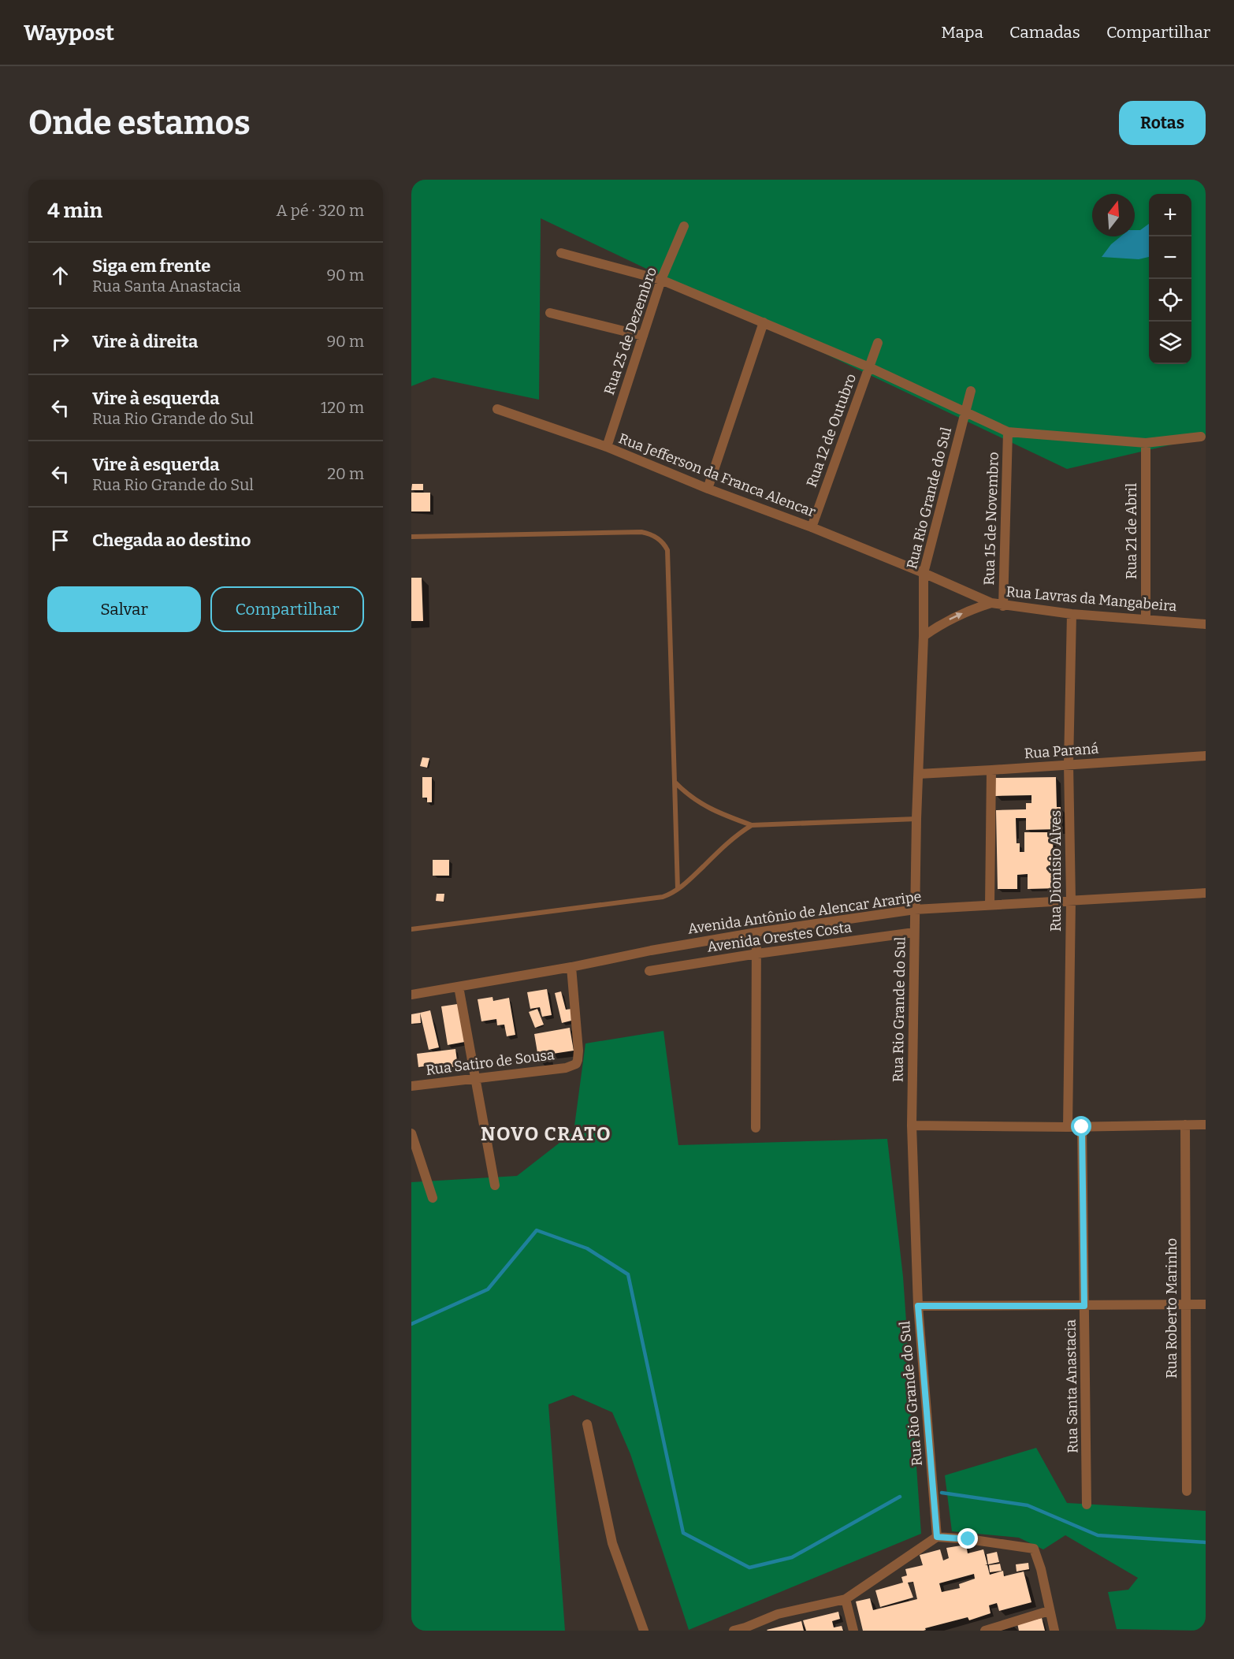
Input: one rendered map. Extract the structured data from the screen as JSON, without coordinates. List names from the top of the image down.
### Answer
{
  "streets": {
    "street": [
      "Rua 25 de Dezembro",
      "Rua 12 de Outubro",
      "Rua Jefferson da Franca Alencar",
      "Rua Rio Grande do Sul",
      "Rua 15 de Novembro",
      "Rua 21 de Abril",
      "Rua Lavras da Mangabeira",
      "Rua Paraná",
      "Rua Dionísio Alves",
      "Avenida Antônio de Alencar Araripe",
      "Avenida Orestes Costa",
      "Rua Satiro de Sousa",
      "Rua Roberto Marinho",
      "Rua Santa Anastacia"
    ]
  },
  "crossings": [
    ["Rua 25 de Dezembro", "Rua Jefferson da Franca Alencar"],
    ["Rua 12 de Outubro", "Rua Jefferson da Franca Alencar"],
    ["Rua Jefferson da Franca Alencar", "Rua Rio Grande do Sul"],
    ["Rua Jefferson da Franca Alencar", "Rua Lavras da Mangabeira"],
    ["Rua Rio Grande do Sul", "Rua Lavras da Mangabeira"],
    ["Rua Rio Grande do Sul", "Rua Paraná"],
    ["Rua Rio Grande do Sul", "Avenida Antônio de Alencar Araripe"],
    ["Rua Rio Grande do Sul", "Avenida Orestes Costa"],
    ["Rua 15 de Novembro", "Rua Lavras da Mangabeira"],
    ["Rua 21 de Abril", "Rua Lavras da Mangabeira"],
    ["Rua Lavras da Mangabeira", "Rua Dionísio Alves"],
    ["Rua Paraná", "Rua Dionísio Alves"],
    ["Rua Dionísio Alves", "Avenida Antônio de Alencar Araripe"],
    ["Avenida Antônio de Alencar Araripe", "Rua Satiro de Sousa"]
  ],
  "districts": ["NOVO CRATO"],
  "north": "top",
  "page": {
    "header": "Waypost",
    "nav": ["Mapa", "Camadas", "Compartilhar"],
    "buttons": [
      "Rotas",
      ["Salvar", "Compartilhar"]
    ],
    "title": "Onde estamos",
    "heading": ["4 min", "A pé · 320 m"],
    "map_buttons": ["+", "−"],
    "list": [
      ["Siga em frente", "Rua Santa Anastacia", "90 m"],
      ["Vire à direita", "90 m"],
      ["Vire à esquerda", "Rua Rio Grande do Sul", "120 m"],
      ["Vire à esquerda", "Rua Rio Grande do Sul", "20 m"],
      "Chegada ao destino"
    ]
  }
}
